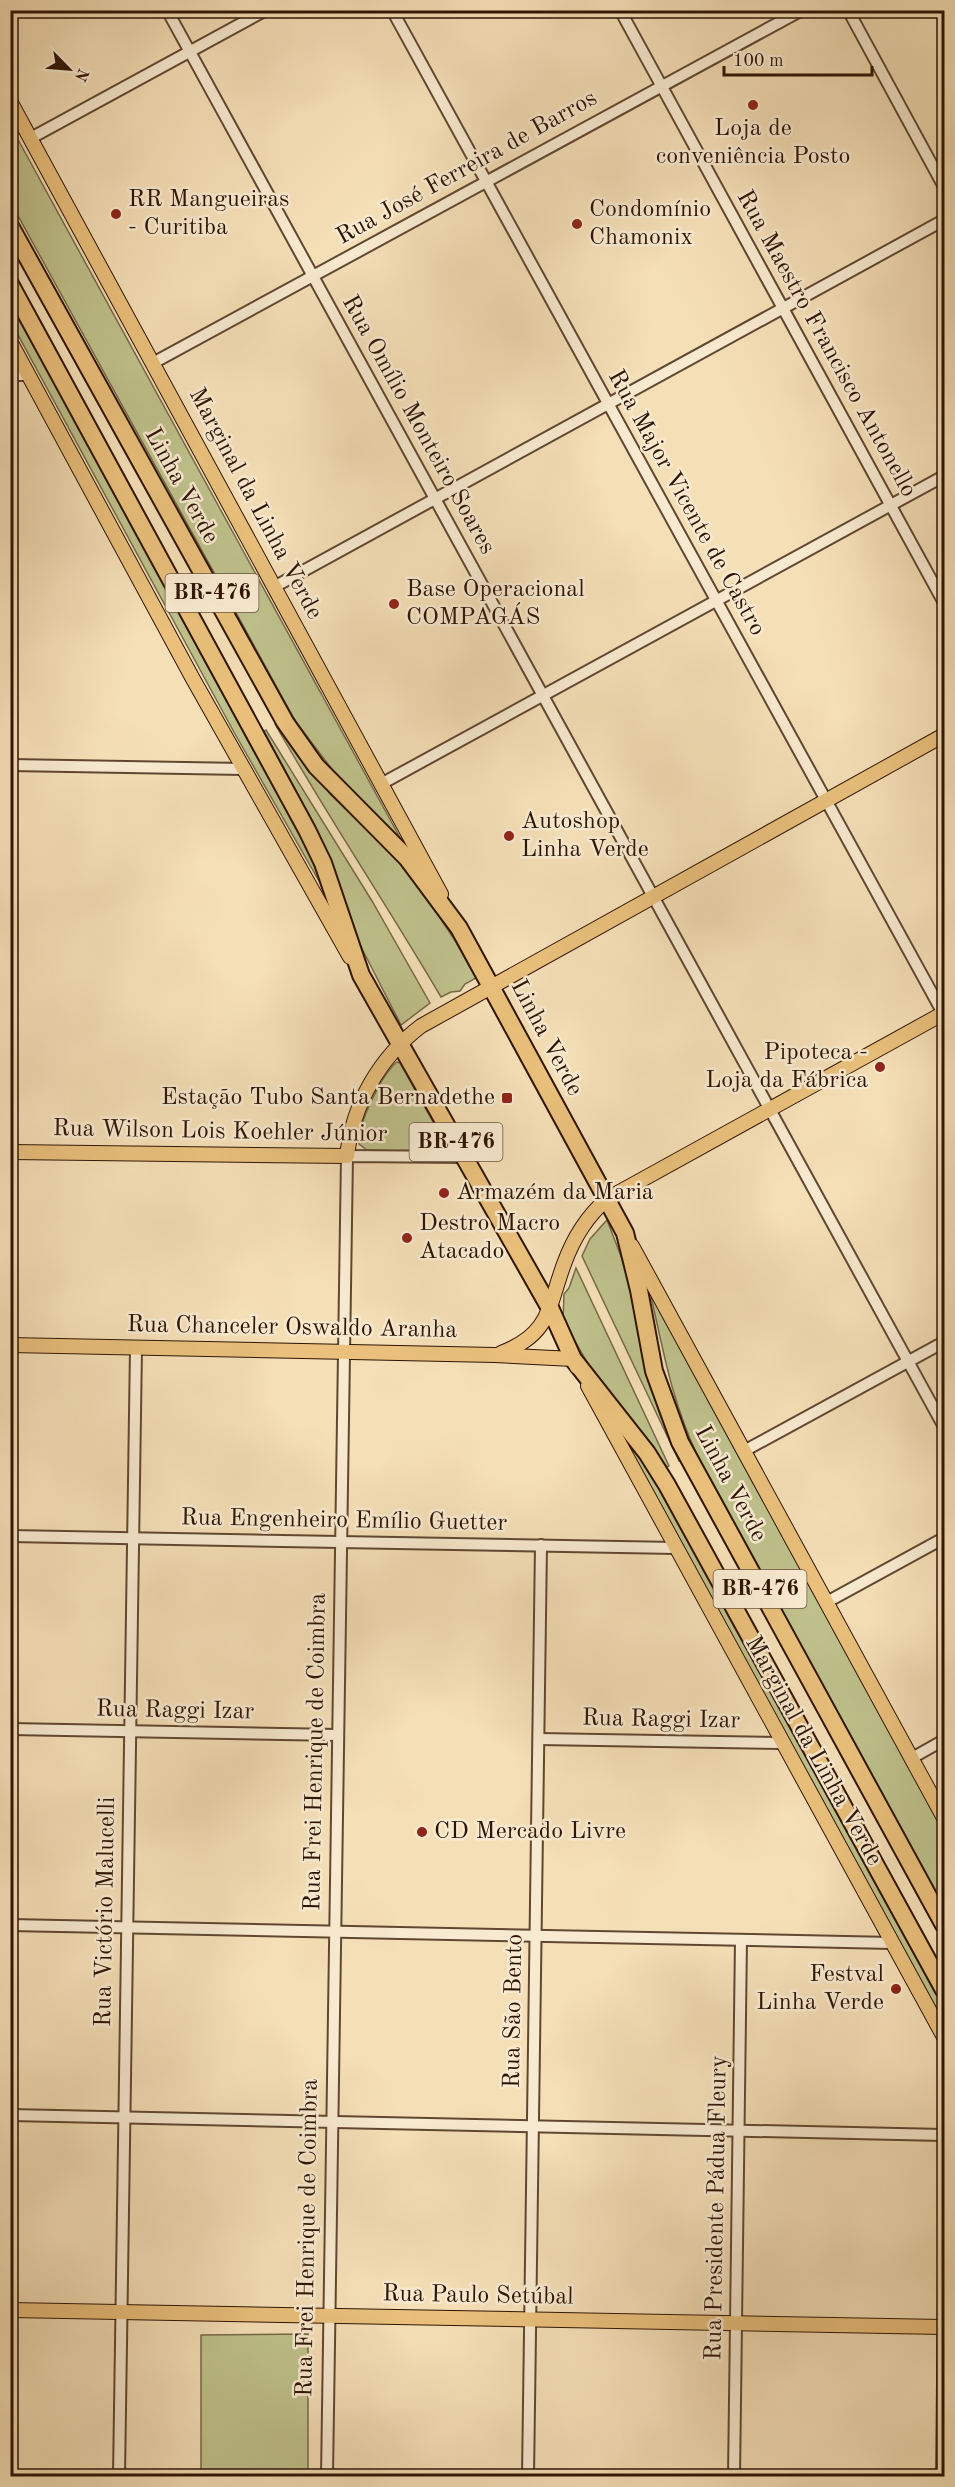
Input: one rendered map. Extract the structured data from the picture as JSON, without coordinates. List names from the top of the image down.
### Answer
{
  "streets": {
    "highway": ["Linha Verde", "BR-476"],
    "main road": [
      "Marginal da Linha Verde",
      "Rua Wilson Lois Koehler Júnior",
      "Rua Chanceler Oswaldo Aranha",
      "Rua Frei Henrique de Coimbra",
      "Rua Paulo Setúbal"
    ],
    "street": [
      "Rua José Ferreira de Barros",
      "Rua Maestro Francisco Antonello",
      "Rua Omílio Monteiro Soares",
      "Rua Major Vicente de Castro",
      "Rua Engenheiro Emílio Guetter",
      "Rua Raggi Izar",
      "Rua Victório Malucelli",
      "Rua São Bento",
      "Rua Presidente Pádua Fleury"
    ]
  },
  "crossings": [
    ["Rua José Ferreira de Barros", "Rua Maestro Francisco Antonello"],
    ["Rua José Ferreira de Barros", "Rua Omílio Monteiro Soares"],
    ["Rua José Ferreira de Barros", "Rua Major Vicente de Castro"],
    ["Rua José Ferreira de Barros", "Marginal da Linha Verde"],
    ["Rua Omílio Monteiro Soares", "Rua Frei Henrique de Coimbra"],
    ["Linha Verde", "Marginal da Linha Verde"],
    ["Linha Verde", "Rua Frei Henrique de Coimbra"],
    ["Rua Major Vicente de Castro", "Rua Frei Henrique de Coimbra"],
    ["Marginal da Linha Verde", "BR-476"],
    ["Marginal da Linha Verde", "Rua Chanceler Oswaldo Aranha"],
    ["Marginal da Linha Verde", "Rua Engenheiro Emílio Guetter"],
    ["Marginal da Linha Verde", "Rua Raggi Izar"],
    ["BR-476", "Rua Wilson Lois Koehler Júnior"],
    ["BR-476", "Rua Chanceler Oswaldo Aranha"],
    ["BR-476", "Rua Frei Henrique de Coimbra"],
    ["Rua Wilson Lois Koehler Júnior", "Rua Frei Henrique de Coimbra"],
    ["Rua Chanceler Oswaldo Aranha", "Rua Frei Henrique de Coimbra"],
    ["Rua Chanceler Oswaldo Aranha", "Rua Victório Malucelli"],
    ["Rua Engenheiro Emílio Guetter", "Rua Frei Henrique de Coimbra"],
    ["Rua Engenheiro Emílio Guetter", "Rua Victório Malucelli"],
    ["Rua Engenheiro Emílio Guetter", "Rua São Bento"],
    ["Rua Raggi Izar", "Rua Frei Henrique de Coimbra"],
    ["Rua Raggi Izar", "Rua Victório Malucelli"],
    ["Rua Raggi Izar", "Rua São Bento"],
    ["Rua Frei Henrique de Coimbra", "Rua Paulo Setúbal"],
    ["Rua Victório Malucelli", "Rua Paulo Setúbal"],
    ["Rua São Bento", "Rua Paulo Setúbal"],
    ["Rua Presidente Pádua Fleury", "Rua Paulo Setúbal"]
  ],
  "places": {
    "other": [
      "Loja de conveniência Posto",
      "RR Mangueiras - Curitiba",
      "Condomínio Chamonix",
      "Base Operacional COMPAGÁS",
      "Autoshop Linha Verde",
      "Pipoteca - Loja da Fábrica",
      "Armazém da Maria",
      "Destro Macro Atacado",
      "CD Mercado Livre",
      "Festval Linha Verde"
    ],
    "transit": ["Estação Tubo Santa Bernadethe"]
  },
  "scale_bar": "100 m",
  "north": "bottom right"
}
